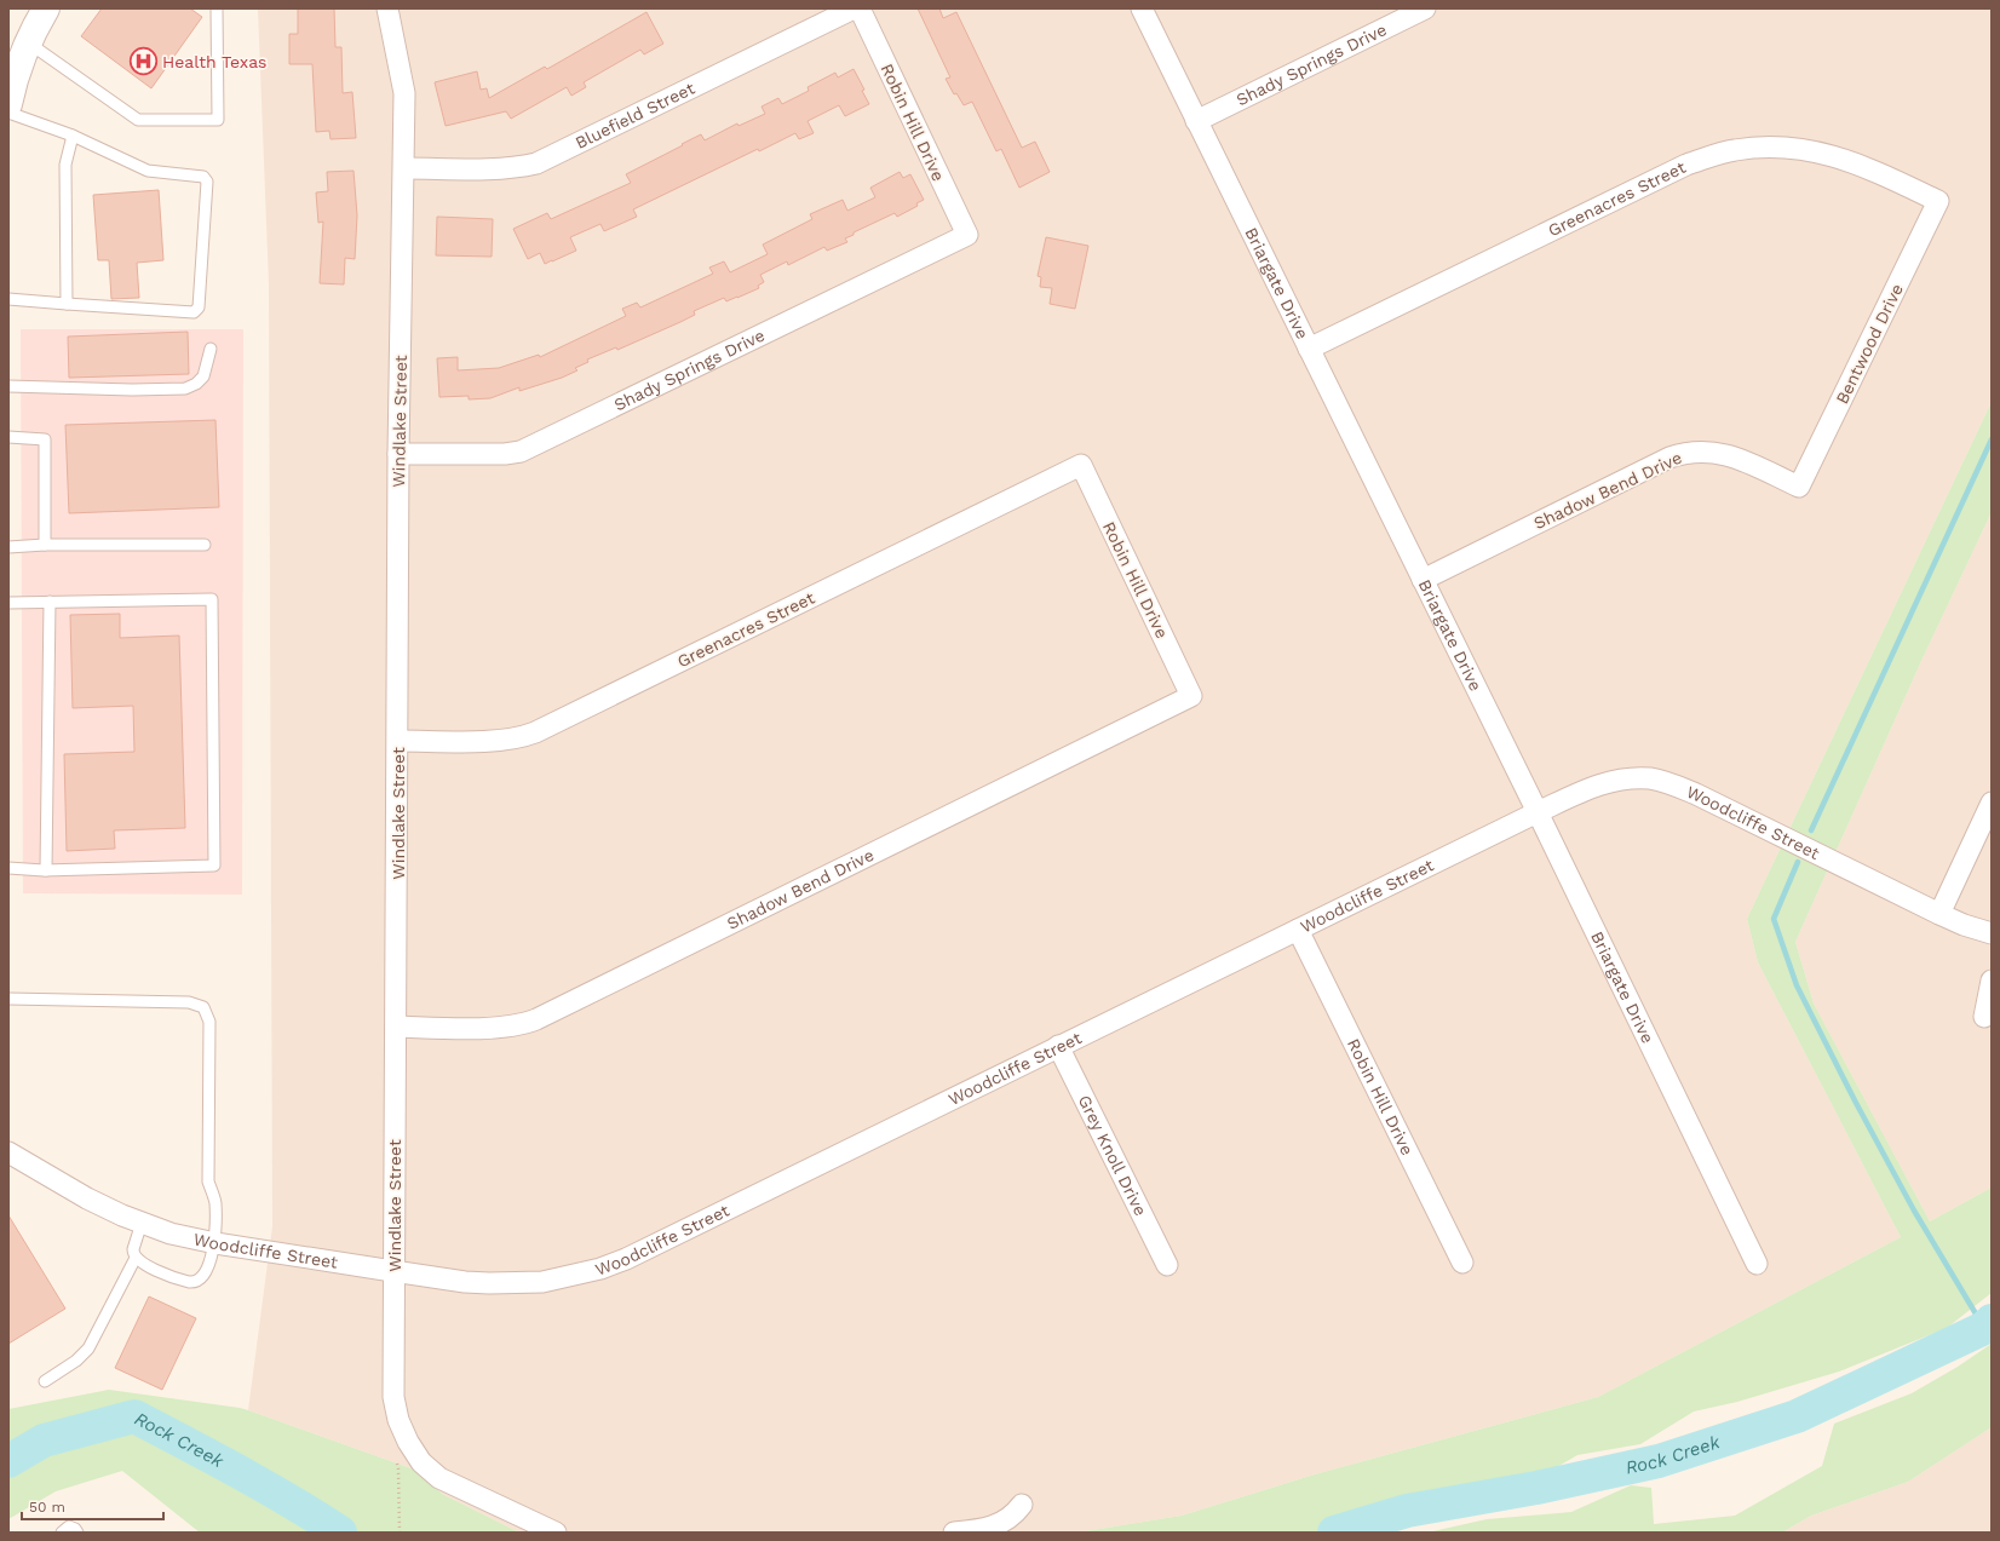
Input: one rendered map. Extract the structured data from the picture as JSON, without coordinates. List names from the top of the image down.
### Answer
{
  "streets": {
    "street": [
      "Shady Springs Drive",
      "Bluefield Street",
      "Robin Hill Drive",
      "Greenacres Street",
      "Briargate Drive",
      "Bentwood Drive",
      "Windlake Street",
      "Shadow Bend Drive",
      "Woodcliffe Street",
      "Grey Knoll Drive"
    ]
  },
  "crossings": [
    ["Shady Springs Drive", "Robin Hill Drive"],
    ["Shady Springs Drive", "Briargate Drive"],
    ["Shady Springs Drive", "Windlake Street"],
    ["Bluefield Street", "Windlake Street"],
    ["Robin Hill Drive", "Greenacres Street"],
    ["Robin Hill Drive", "Shadow Bend Drive"],
    ["Robin Hill Drive", "Woodcliffe Street"],
    ["Greenacres Street", "Briargate Drive"],
    ["Greenacres Street", "Bentwood Drive"],
    ["Greenacres Street", "Windlake Street"],
    ["Briargate Drive", "Shadow Bend Drive"],
    ["Briargate Drive", "Woodcliffe Street"],
    ["Bentwood Drive", "Shadow Bend Drive"],
    ["Windlake Street", "Shadow Bend Drive"],
    ["Windlake Street", "Woodcliffe Street"],
    ["Woodcliffe Street", "Grey Knoll Drive"]
  ],
  "water": ["Rock Creek"],
  "places": {
    "hospital": ["Health Texas"]
  },
  "scale_bar": "50 m"
}
